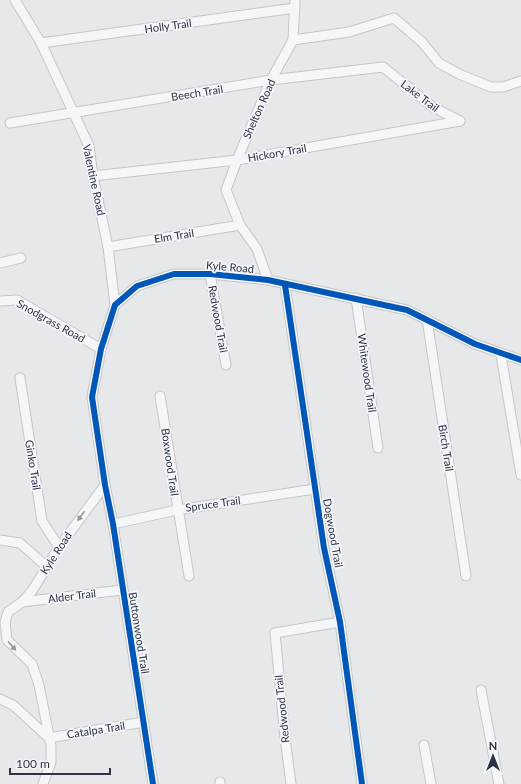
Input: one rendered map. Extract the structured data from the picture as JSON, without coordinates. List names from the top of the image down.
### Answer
{
  "streets": {
    "street": [
      "Holly Trail",
      "Beech Trail",
      "Lake Trail",
      "Shelton Road",
      "Hickory Trail",
      "Valentine Road",
      "Elm Trail",
      "Kyle Road",
      "Redwood Trail",
      "Snodgrass Road",
      "Whitewood Trail",
      "Birch Trail",
      "Boxwood Trail",
      "Ginko Trail",
      "Spruce Trail",
      "Dogwood Trail",
      "Alder Trail",
      "Buttonwood Trail",
      "Catalpa Trail"
    ]
  },
  "crossings": [
    ["Holly Trail", "Valentine Road"],
    ["Beech Trail", "Lake Trail"],
    ["Beech Trail", "Shelton Road"],
    ["Beech Trail", "Valentine Road"],
    ["Lake Trail", "Hickory Trail"],
    ["Shelton Road", "Hickory Trail"],
    ["Shelton Road", "Elm Trail"],
    ["Shelton Road", "Kyle Road"],
    ["Hickory Trail", "Valentine Road"],
    ["Valentine Road", "Elm Trail"],
    ["Valentine Road", "Kyle Road"],
    ["Kyle Road", "Redwood Trail"],
    ["Kyle Road", "Whitewood Trail"],
    ["Kyle Road", "Birch Trail"],
    ["Kyle Road", "Ginko Trail"],
    ["Kyle Road", "Dogwood Trail"],
    ["Kyle Road", "Alder Trail"],
    ["Kyle Road", "Buttonwood Trail"],
    ["Kyle Road", "Catalpa Trail"],
    ["Redwood Trail", "Dogwood Trail"],
    ["Boxwood Trail", "Spruce Trail"],
    ["Spruce Trail", "Dogwood Trail"],
    ["Spruce Trail", "Buttonwood Trail"],
    ["Alder Trail", "Buttonwood Trail"],
    ["Buttonwood Trail", "Catalpa Trail"]
  ],
  "scale_bar": "100 m",
  "north": "top"
}
